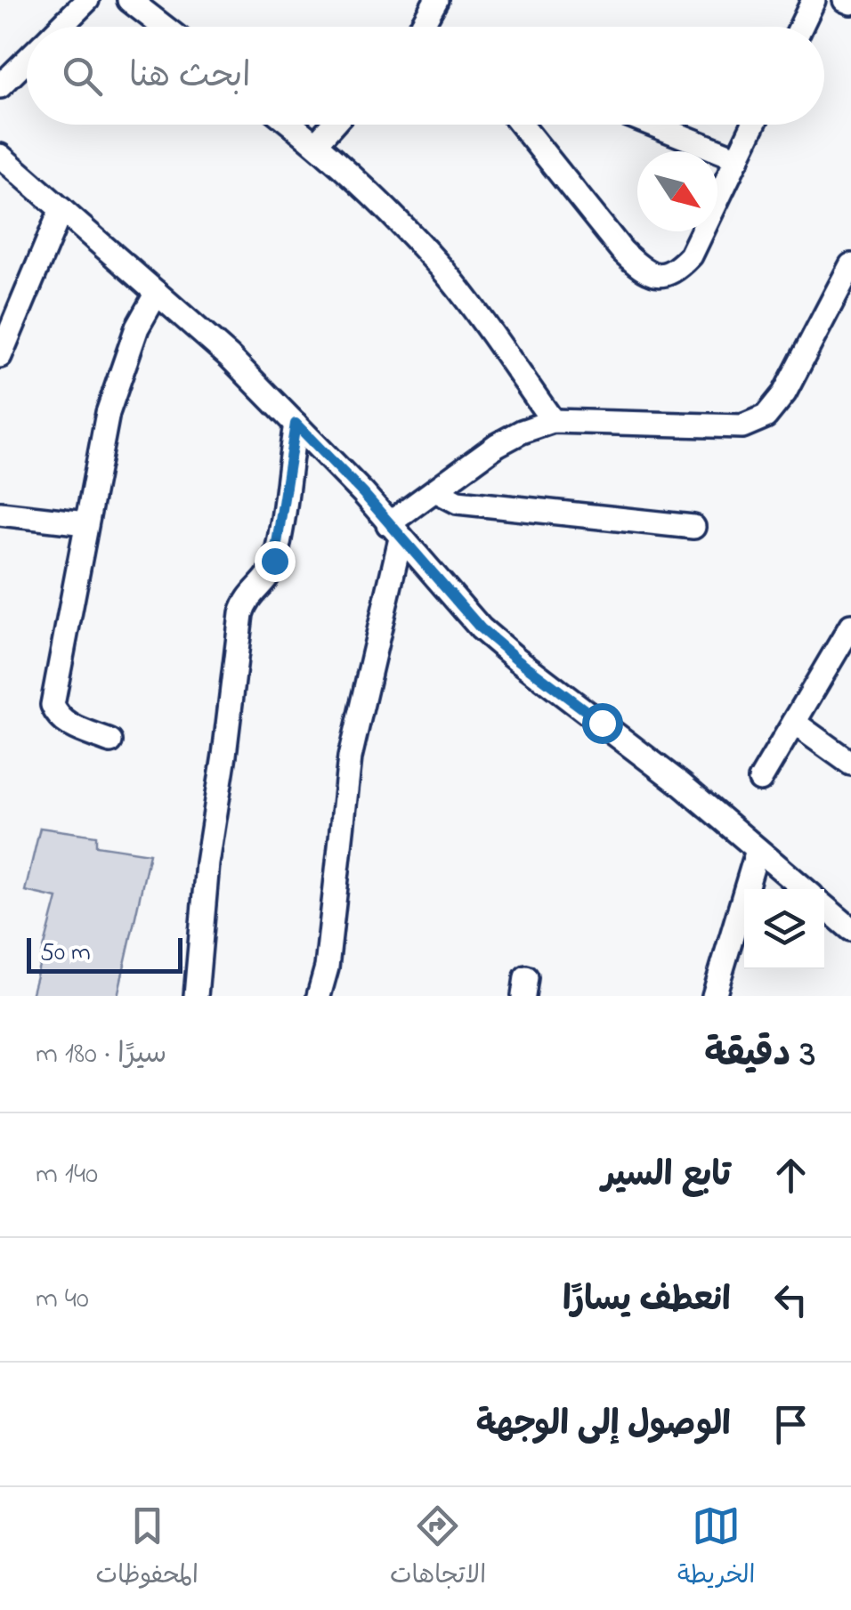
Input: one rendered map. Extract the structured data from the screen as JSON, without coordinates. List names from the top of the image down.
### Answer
{
  "scale_bar": "50 m",
  "north": "bottom right",
  "page": {
    "search": "ابحث هنا",
    "scale": "50 m",
    "heading": ["3 دقيقة", "سيرًا · 180 m"],
    "list": [
      ["تابع السير", "140 m"],
      ["انعطف يسارًا", "40 m"],
      "الوصول إلى الوجهة"
    ],
    "nav": ["الخريطة", "الاتجاهات", "المحفوظات"]
  }
}
